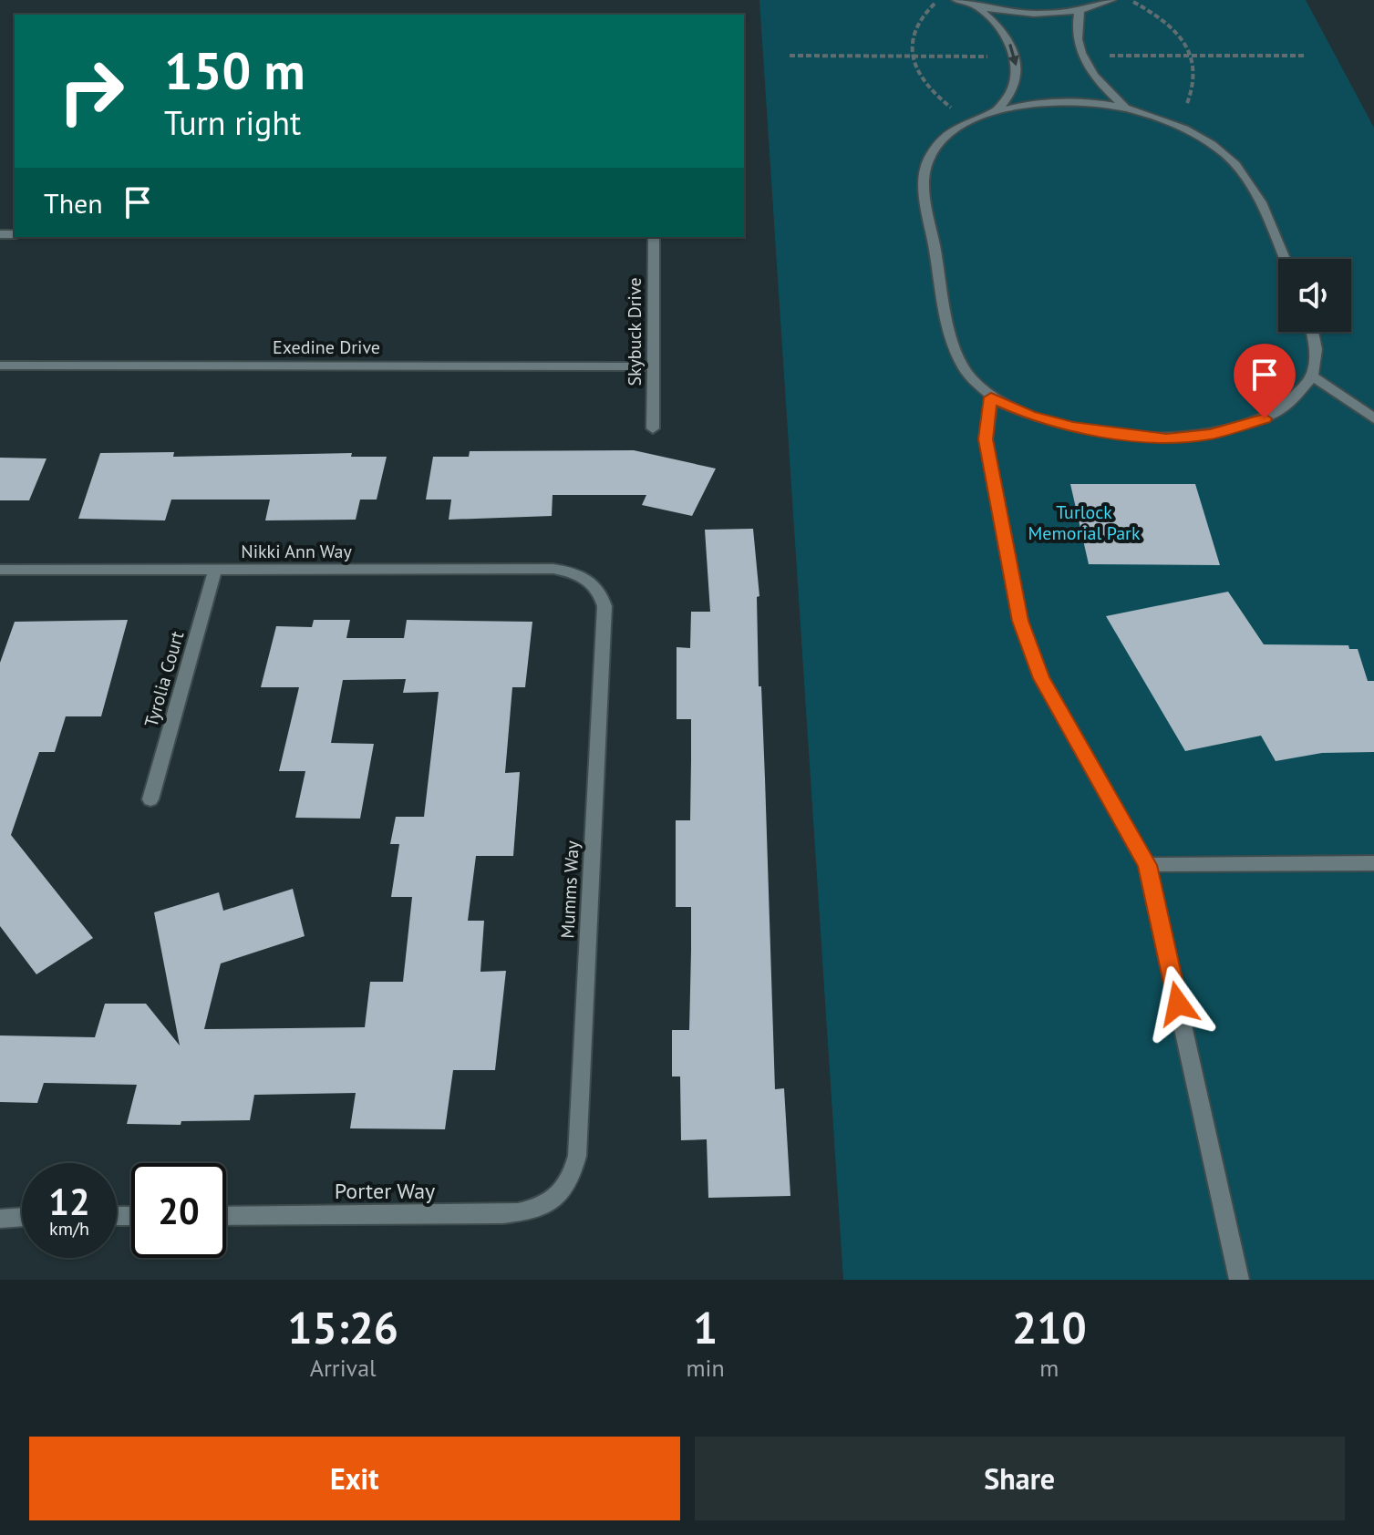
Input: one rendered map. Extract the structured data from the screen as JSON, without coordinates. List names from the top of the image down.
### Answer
{
  "streets": {
    "street": [
      "Skybuck Drive",
      "Exedine Drive",
      "Nikki Ann Way",
      "Tyrolia Court",
      "Mumms Way",
      "Porter Way"
    ]
  },
  "crossings": [
    ["Skybuck Drive", "Exedine Drive"],
    ["Nikki Ann Way", "Tyrolia Court"],
    ["Nikki Ann Way", "Mumms Way"],
    ["Mumms Way", "Porter Way"]
  ],
  "parks": ["Turlock Memorial Park"],
  "page": {
    "turn": ["150 m", "Turn right"],
    "then": "Then",
    "speed": "12 km/h",
    "limit": "20",
    "eta": [
      "15:26",
      "Arrival",
      "1",
      "min",
      "210",
      "m"
    ],
    "buttons": ["Exit", "Share"]
  }
}
